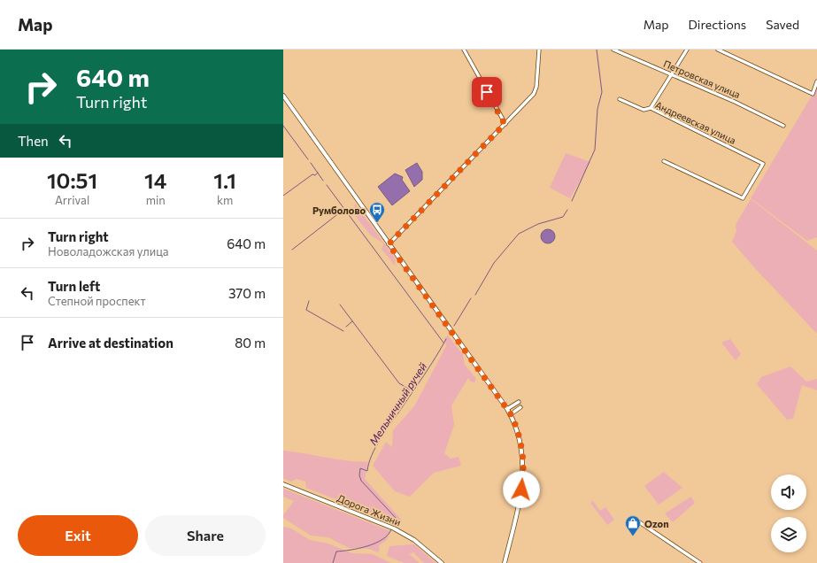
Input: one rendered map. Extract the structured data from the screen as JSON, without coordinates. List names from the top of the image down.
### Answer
{
  "streets": {
    "main road": ["Дорога Жизни"],
    "street": ["Петровская улица", "Андреевская улица"]
  },
  "water": ["Мельничный ручей"],
  "places": {
    "bus stop": ["Румболово"],
    "shop": ["Ozon"]
  },
  "page": {
    "header": "Map",
    "nav": ["Map", "Directions", "Saved"],
    "turn": ["640 m", "Turn right"],
    "then": "Then",
    "eta": [
      "10:51",
      "Arrival",
      "14",
      "min",
      "1.1",
      "km"
    ],
    "list": [
      {
        "name": "Turn right",
        "note": "Новоладожская улица",
        "value": "640 m"
      },
      {
        "name": "Turn left",
        "note": "Степной проспект",
        "value": "370 m"
      },
      {
        "name": "Arrive at destination",
        "value": "80 m"
      }
    ],
    "buttons": ["Exit", "Share"]
  }
}
